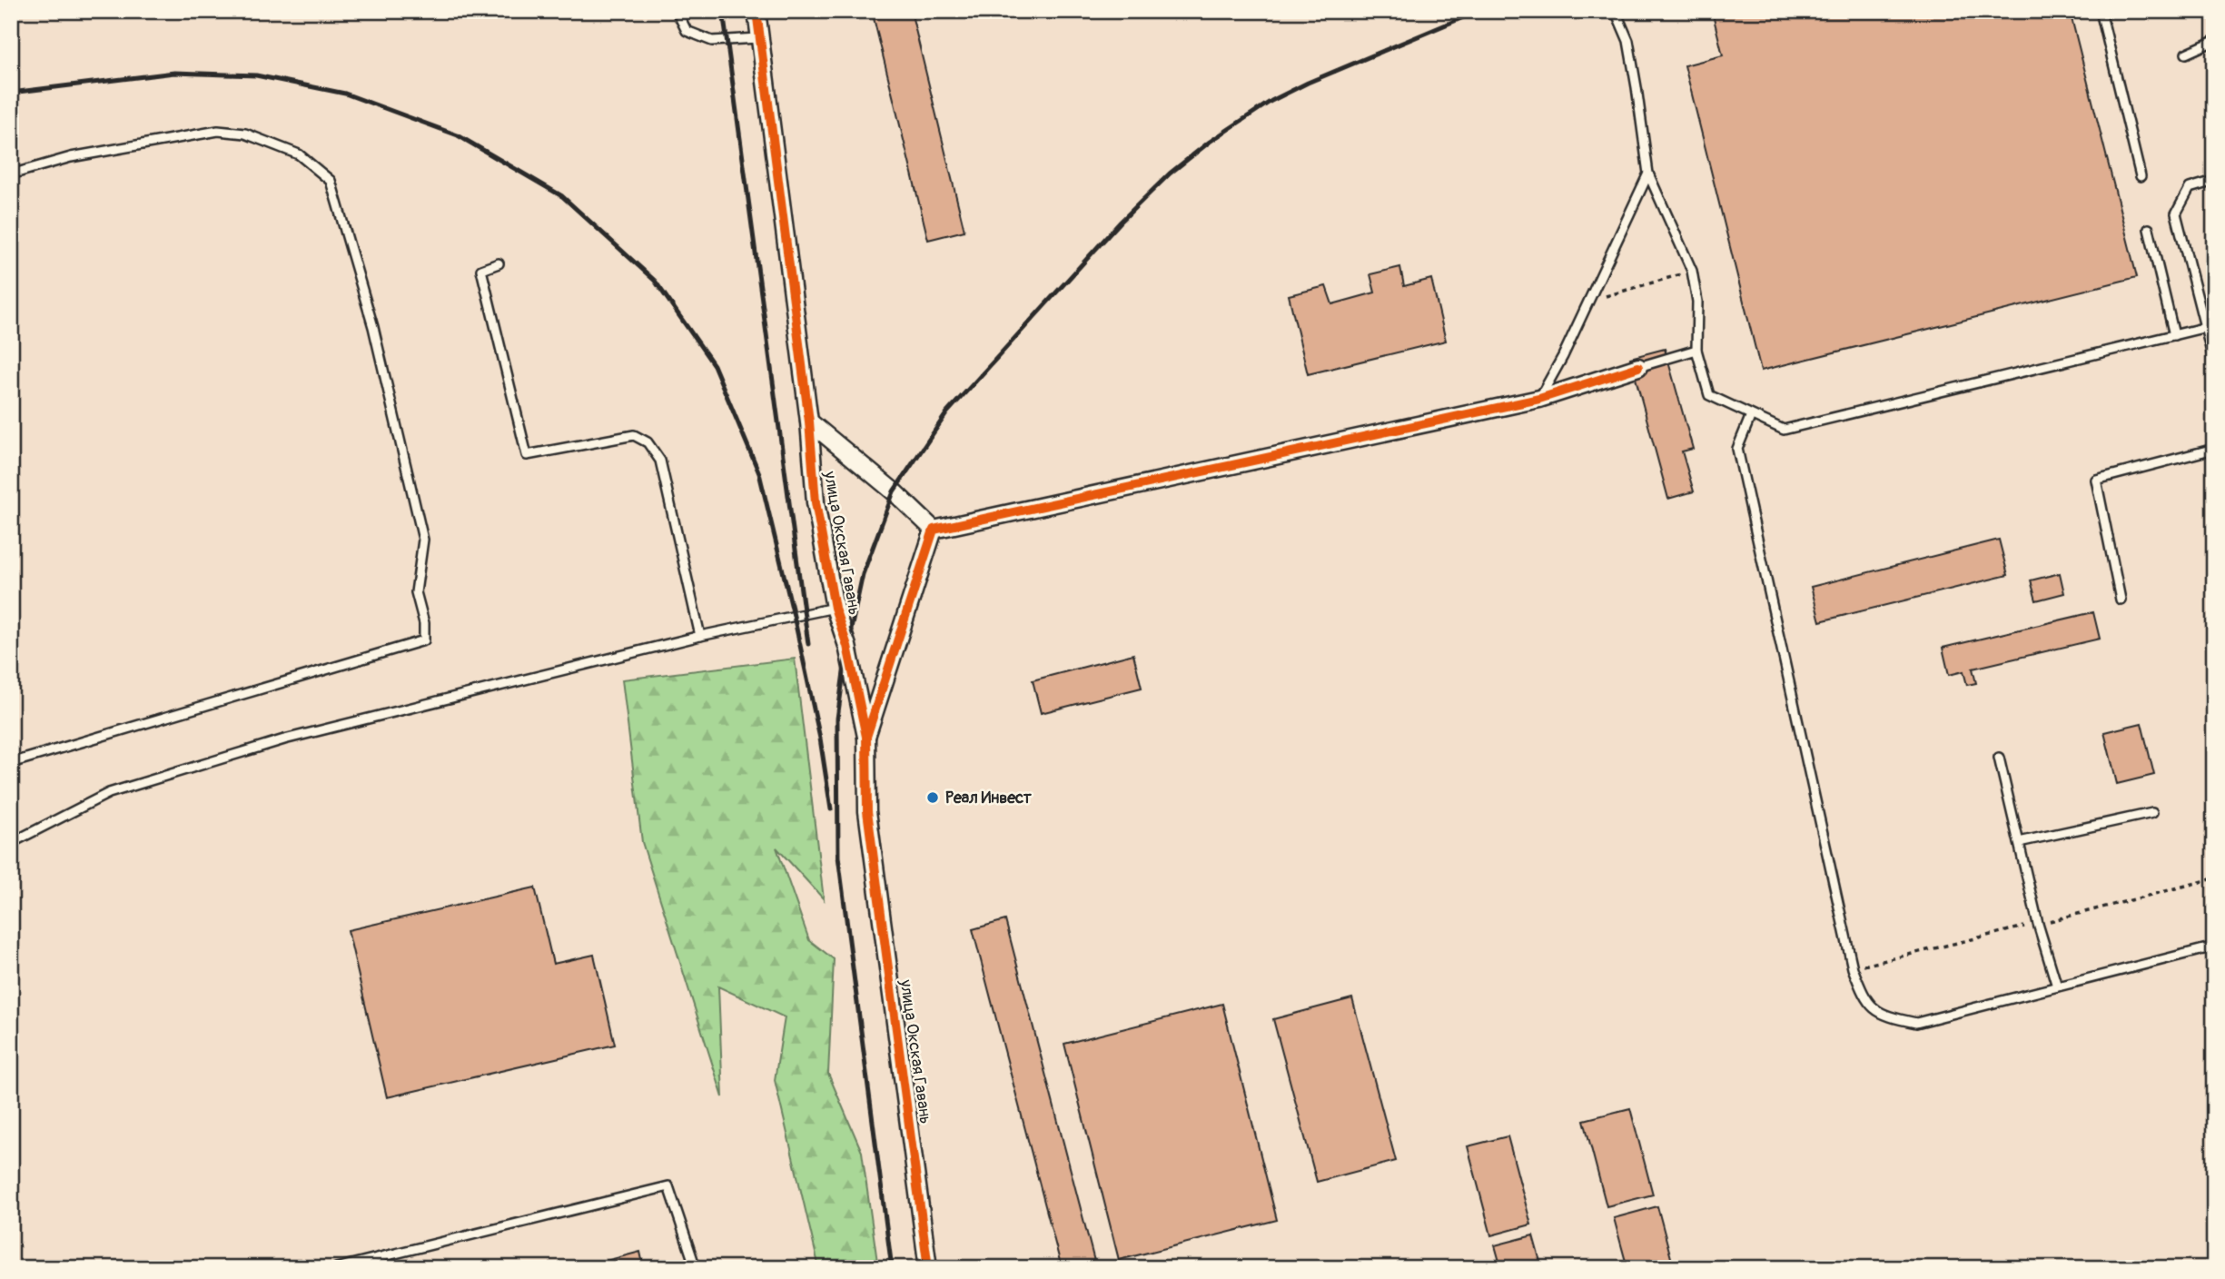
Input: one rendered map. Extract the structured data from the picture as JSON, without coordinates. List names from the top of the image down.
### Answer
{
  "streets": {
    "street": ["улица Окская Гавань"]
  },
  "places": ["Реал Инвест"]
}
